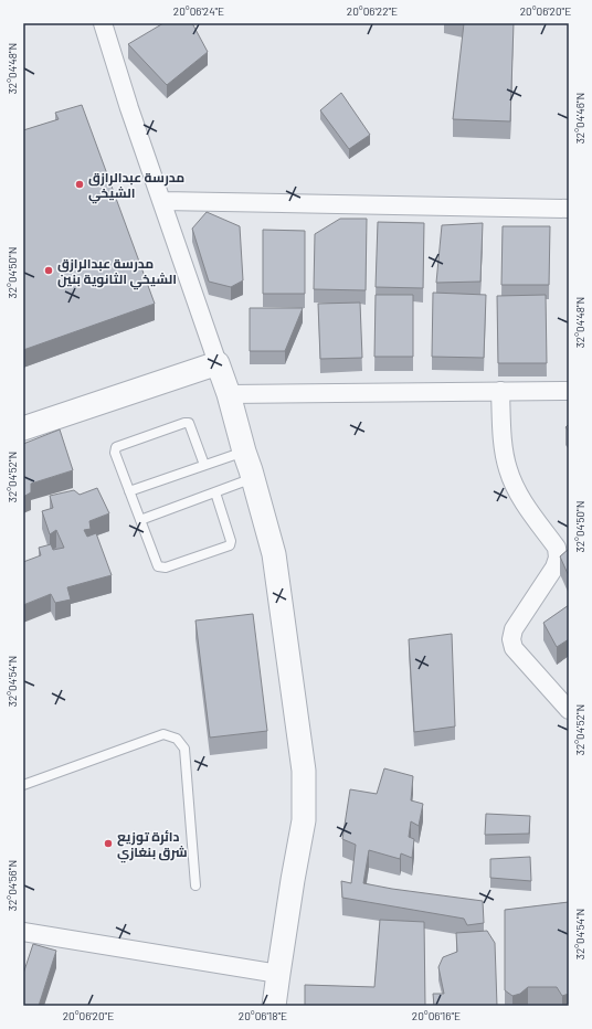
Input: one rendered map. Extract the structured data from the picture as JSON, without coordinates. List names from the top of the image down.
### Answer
{
  "places": ["مدرسة عبدالرازق الشيخي", "مدرسة عبدالرازق الشيخي الثانوية بنين", "دائرة توزيع شرق بنغازي"],
  "coordinates": [
    "20°06'24\"E",
    "20°06'22\"E",
    "20°06'20\"E",
    "32°04'48\"N",
    "32°04'46\"N",
    "32°04'50\"N",
    "32°04'52\"N",
    "32°04'54\"N",
    "32°04'56\"N",
    "20°06'18\"E",
    "20°06'16\"E"
  ]
}
